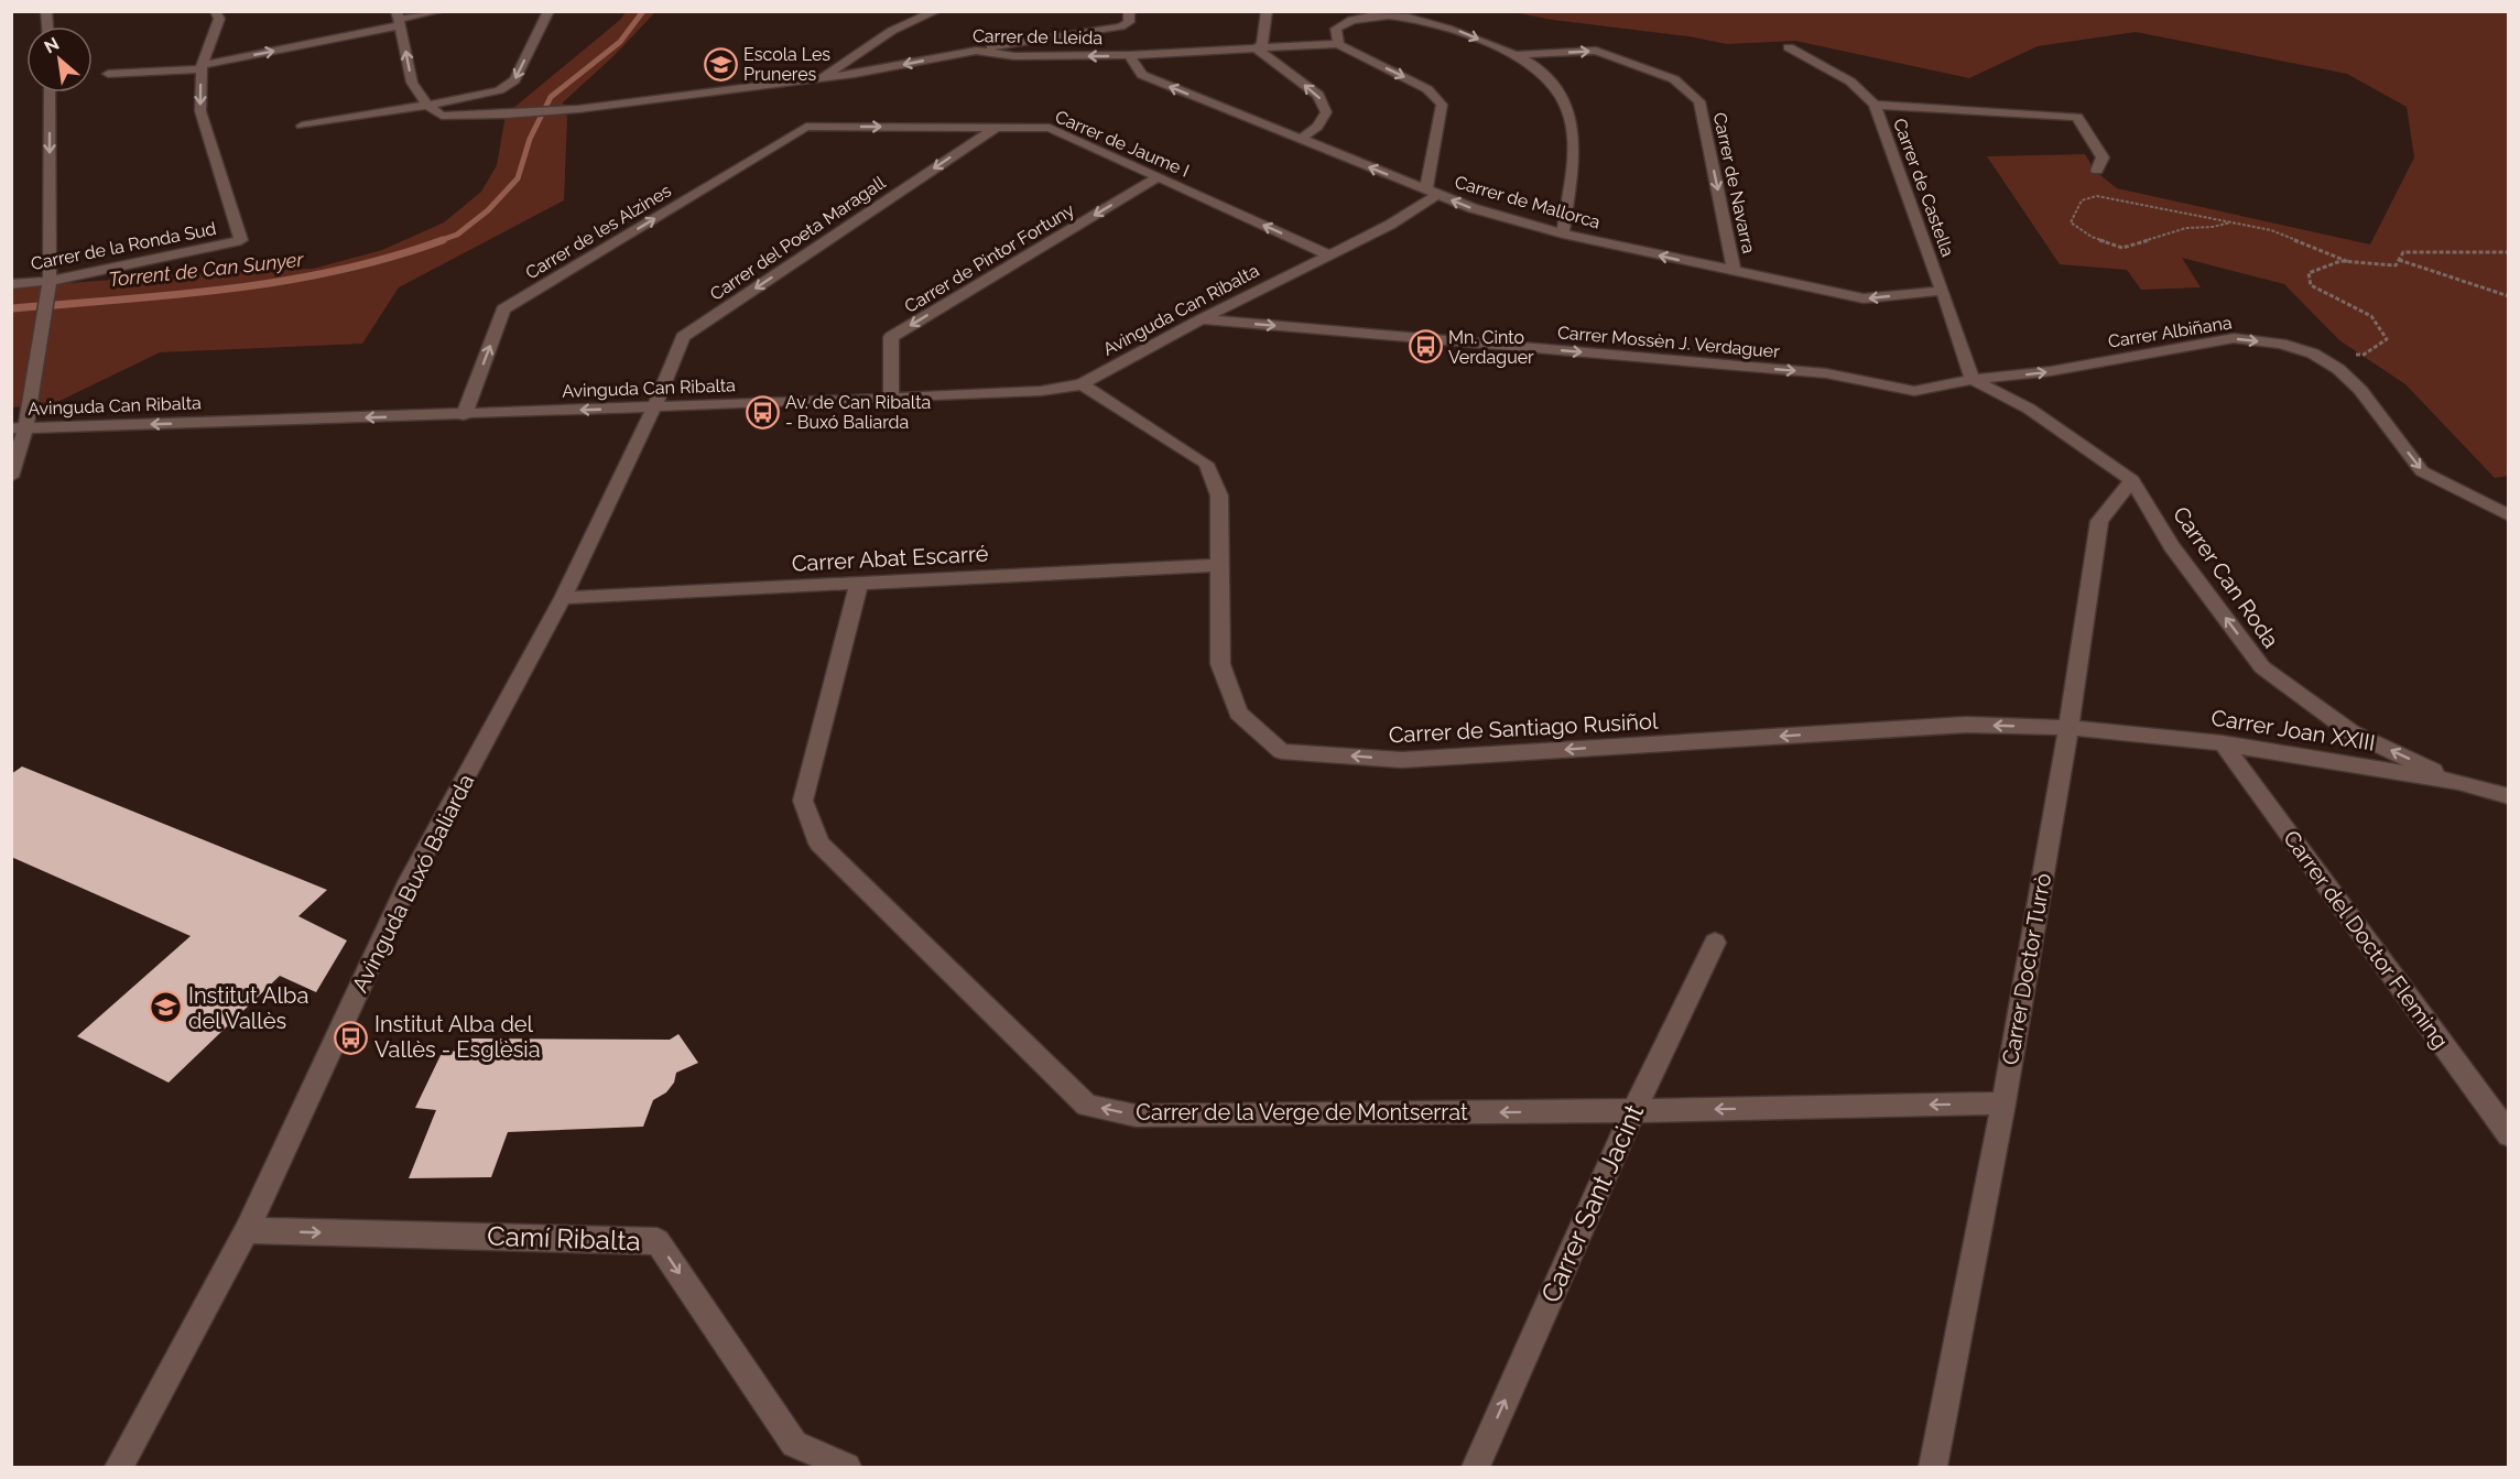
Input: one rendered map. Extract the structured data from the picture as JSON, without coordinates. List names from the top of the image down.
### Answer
{
  "streets": {
    "street": [
      "Carrer de Lleida",
      "Carrer de Jaume I",
      "Carrer de Navarra",
      "Carrer de Castella",
      "Carrer de Mallorca",
      "Carrer de les Alzines",
      "Carrer del Poeta Maragall",
      "Carrer de la Ronda Sud",
      "Carrer de Pintor Fortuny",
      "Avinguda Can Ribalta",
      "Carrer Albiñana",
      "Carrer Mossèn J. Verdaguer",
      "Carrer Abat Escarré",
      "Carrer Can Roda",
      "Carrer de Santiago Rusiñol",
      "Carrer Joan XXIII",
      "Avinguda Buxó Baliarda",
      "Carrer del Doctor Fleming",
      "Carrer Doctor Turrò",
      "Carrer de la Verge de Montserrat",
      "Carrer Sant Jacint",
      "Camí Ribalta"
    ]
  },
  "crossings": [
    ["Carrer de Lleida", "Carrer de Mallorca"],
    ["Carrer de Jaume I", "Carrer de les Alzines"],
    ["Carrer de Jaume I", "Carrer del Poeta Maragall"],
    ["Carrer de Jaume I", "Carrer de Pintor Fortuny"],
    ["Carrer de Jaume I", "Avinguda Can Ribalta"],
    ["Carrer de Navarra", "Carrer de Mallorca"],
    ["Carrer de Castella", "Carrer de Mallorca"],
    ["Carrer de Castella", "Carrer Albiñana"],
    ["Carrer de Castella", "Carrer Mossèn J. Verdaguer"],
    ["Carrer de Castella", "Carrer Can Roda"],
    ["Carrer de Mallorca", "Avinguda Can Ribalta"],
    ["Carrer de les Alzines", "Avinguda Can Ribalta"],
    ["Carrer del Poeta Maragall", "Avinguda Can Ribalta"],
    ["Carrer del Poeta Maragall", "Avinguda Buxó Baliarda"],
    ["Carrer de Pintor Fortuny", "Avinguda Can Ribalta"],
    ["Avinguda Can Ribalta", "Carrer Mossèn J. Verdaguer"],
    ["Avinguda Can Ribalta", "Carrer de Santiago Rusiñol"],
    ["Avinguda Can Ribalta", "Avinguda Buxó Baliarda"],
    ["Carrer Albiñana", "Carrer Mossèn J. Verdaguer"],
    ["Carrer Albiñana", "Carrer Can Roda"],
    ["Carrer Mossèn J. Verdaguer", "Carrer Can Roda"],
    ["Carrer Abat Escarré", "Carrer de Santiago Rusiñol"],
    ["Carrer Abat Escarré", "Avinguda Buxó Baliarda"],
    ["Carrer Abat Escarré", "Carrer de la Verge de Montserrat"],
    ["Carrer Can Roda", "Carrer Joan XXIII"],
    ["Carrer Can Roda", "Carrer Doctor Turrò"],
    ["Carrer de Santiago Rusiñol", "Carrer Joan XXIII"],
    ["Carrer de Santiago Rusiñol", "Carrer Doctor Turrò"],
    ["Carrer Joan XXIII", "Carrer del Doctor Fleming"],
    ["Carrer Joan XXIII", "Carrer Doctor Turrò"],
    ["Avinguda Buxó Baliarda", "Camí Ribalta"],
    ["Carrer Doctor Turrò", "Carrer de la Verge de Montserrat"],
    ["Carrer de la Verge de Montserrat", "Carrer Sant Jacint"]
  ],
  "one_way": [
    "Carrer de Navarra",
    "Carrer de Mallorca",
    "Carrer de les Alzines",
    "Carrer del Poeta Maragall",
    "Carrer de Pintor Fortuny",
    "Avinguda Can Ribalta",
    "Carrer Albiñana",
    "Carrer Mossèn J. Verdaguer",
    "Carrer Can Roda",
    "Carrer de Santiago Rusiñol",
    "Carrer de la Verge de Montserrat",
    "Carrer Sant Jacint",
    "Camí Ribalta"
  ],
  "water": ["Torrent de Can Sunyer"],
  "places": {
    "school or university": ["Escola Les Pruneres", "Institut Alba del Vallès"],
    "bus stop": ["Mn. Cinto Verdaguer", "Av. de Can Ribalta - Buxó Baliarda", "Institut Alba del Vallès - Esglèsia"]
  },
  "north": "top left"
}
